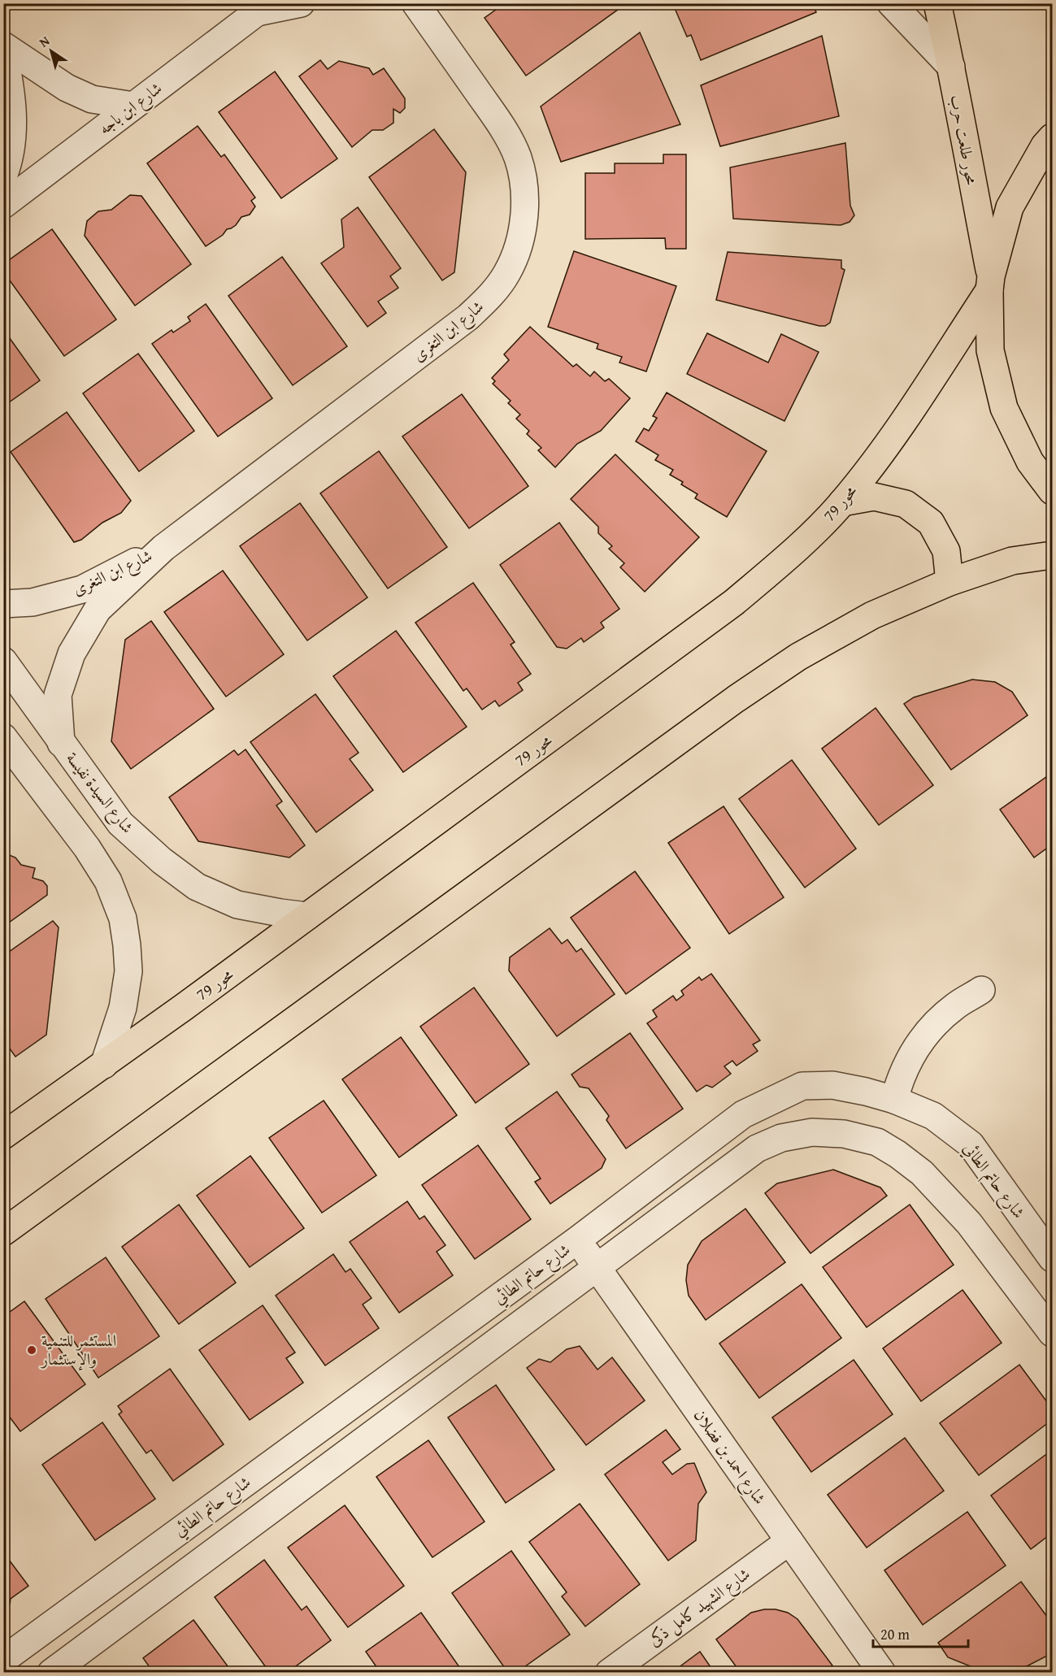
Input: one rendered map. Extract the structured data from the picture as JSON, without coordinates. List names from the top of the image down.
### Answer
{
  "streets": {
    "main road": ["محور طلعت حرب", "محور 79"],
    "street": [
      "شارع ابن باجه",
      "شارع ابن التغرى",
      "شارع السيدة نفيسة",
      "شارع حاتم الطائي",
      "شارع احمد بن فضلان",
      "شارع الشهيد كامل ذكى"
    ]
  },
  "crossings": [
    ["محور طلعت حرب", "محور 79"],
    ["شارع ابن التغرى", "شارع السيدة نفيسة"],
    ["محور 79", "شارع السيدة نفيسة"],
    ["شارع حاتم الطائي", "شارع احمد بن فضلان"],
    ["شارع احمد بن فضلان", "شارع الشهيد كامل ذكى"]
  ],
  "places": ["المستثمر للتنمية والإستثمار"],
  "scale_bar": "20 m",
  "north": "top left"
}
